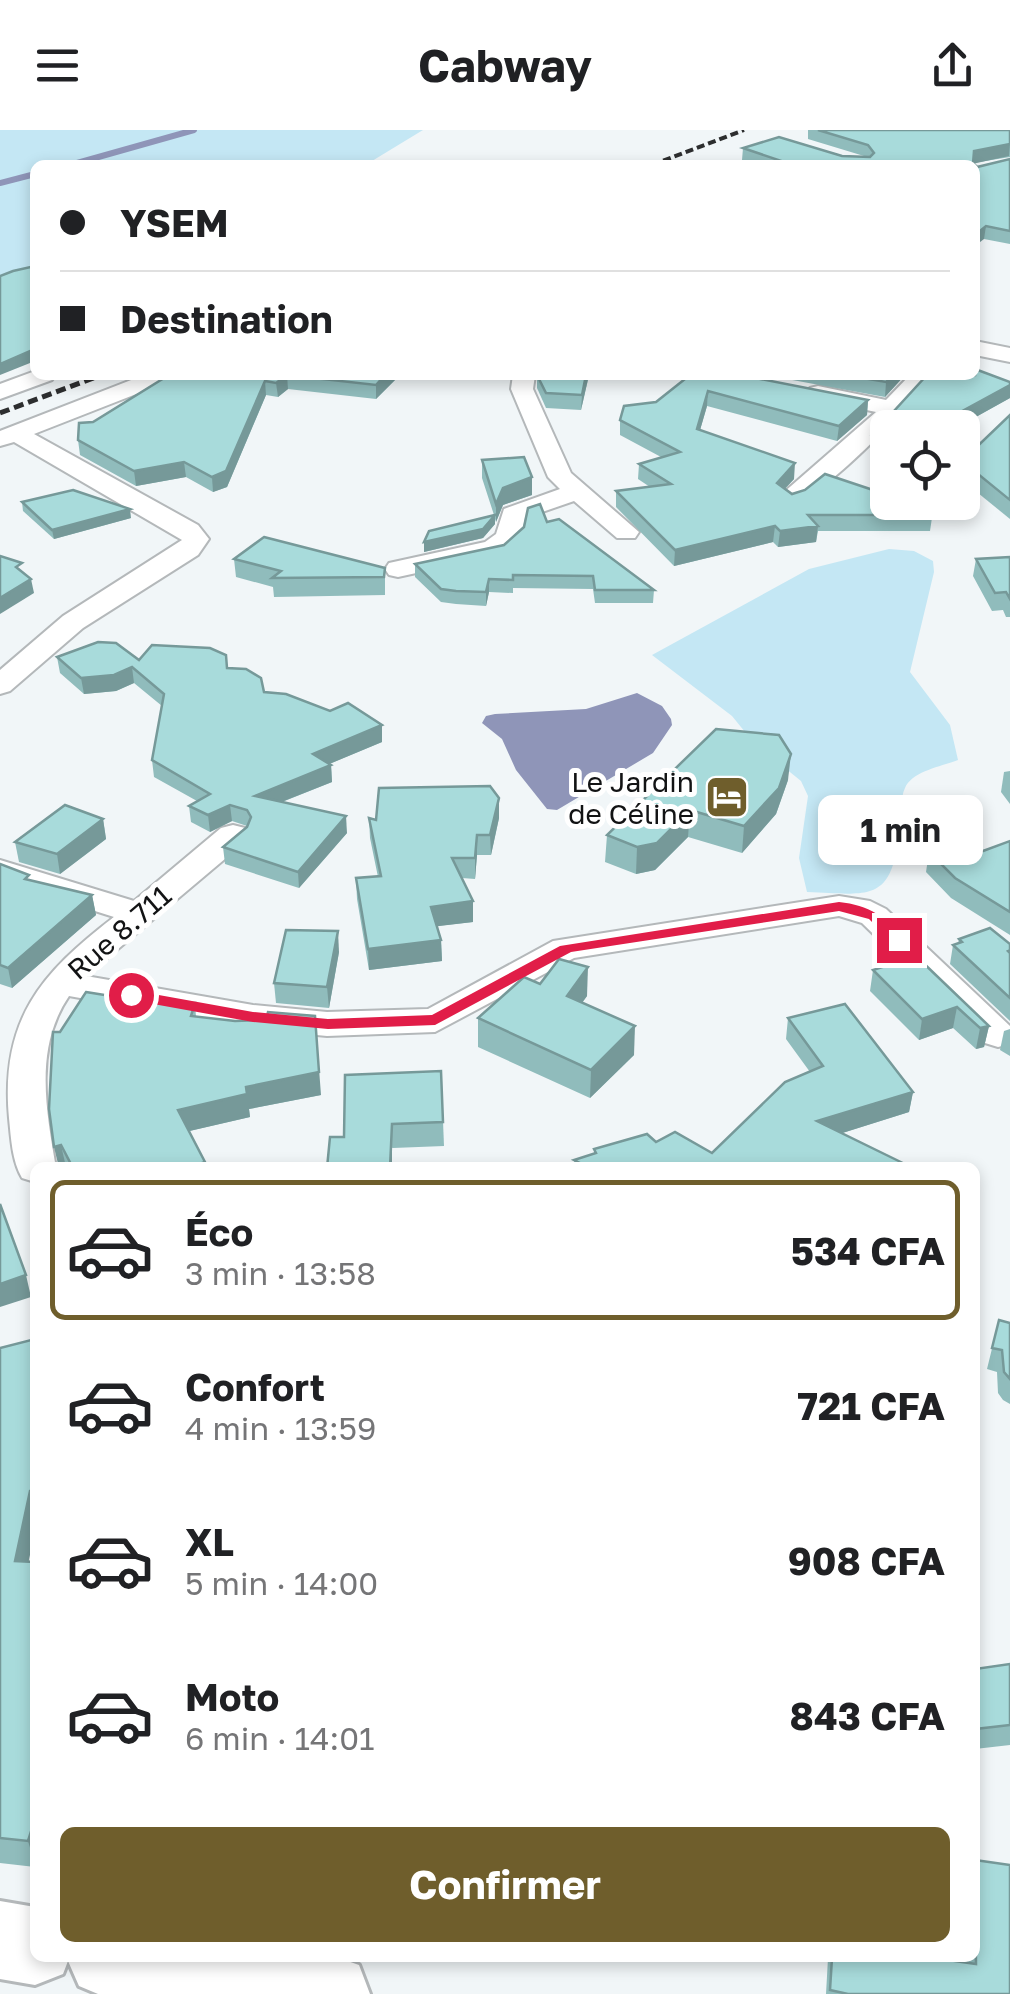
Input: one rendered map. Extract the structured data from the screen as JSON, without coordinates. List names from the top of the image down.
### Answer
{
  "streets": {
    "street": ["Rue 8.711"]
  },
  "places": {
    "hotel": ["Le Jardin de Céline"]
  },
  "page": {
    "header": "Cabway",
    "banner": ["YSEM", "Destination"],
    "bubble": "1 min",
    "list": [
      {
        "name": "Éco",
        "note": "3 min · 13:58",
        "value": "534 CFA"
      },
      {
        "name": "Confort",
        "note": "4 min · 13:59",
        "value": "721 CFA"
      },
      {
        "name": "XL",
        "note": "5 min · 14:00",
        "value": "908 CFA"
      },
      {
        "name": "Moto",
        "note": "6 min · 14:01",
        "value": "843 CFA"
      }
    ],
    "buttons": "Confirmer"
  }
}
